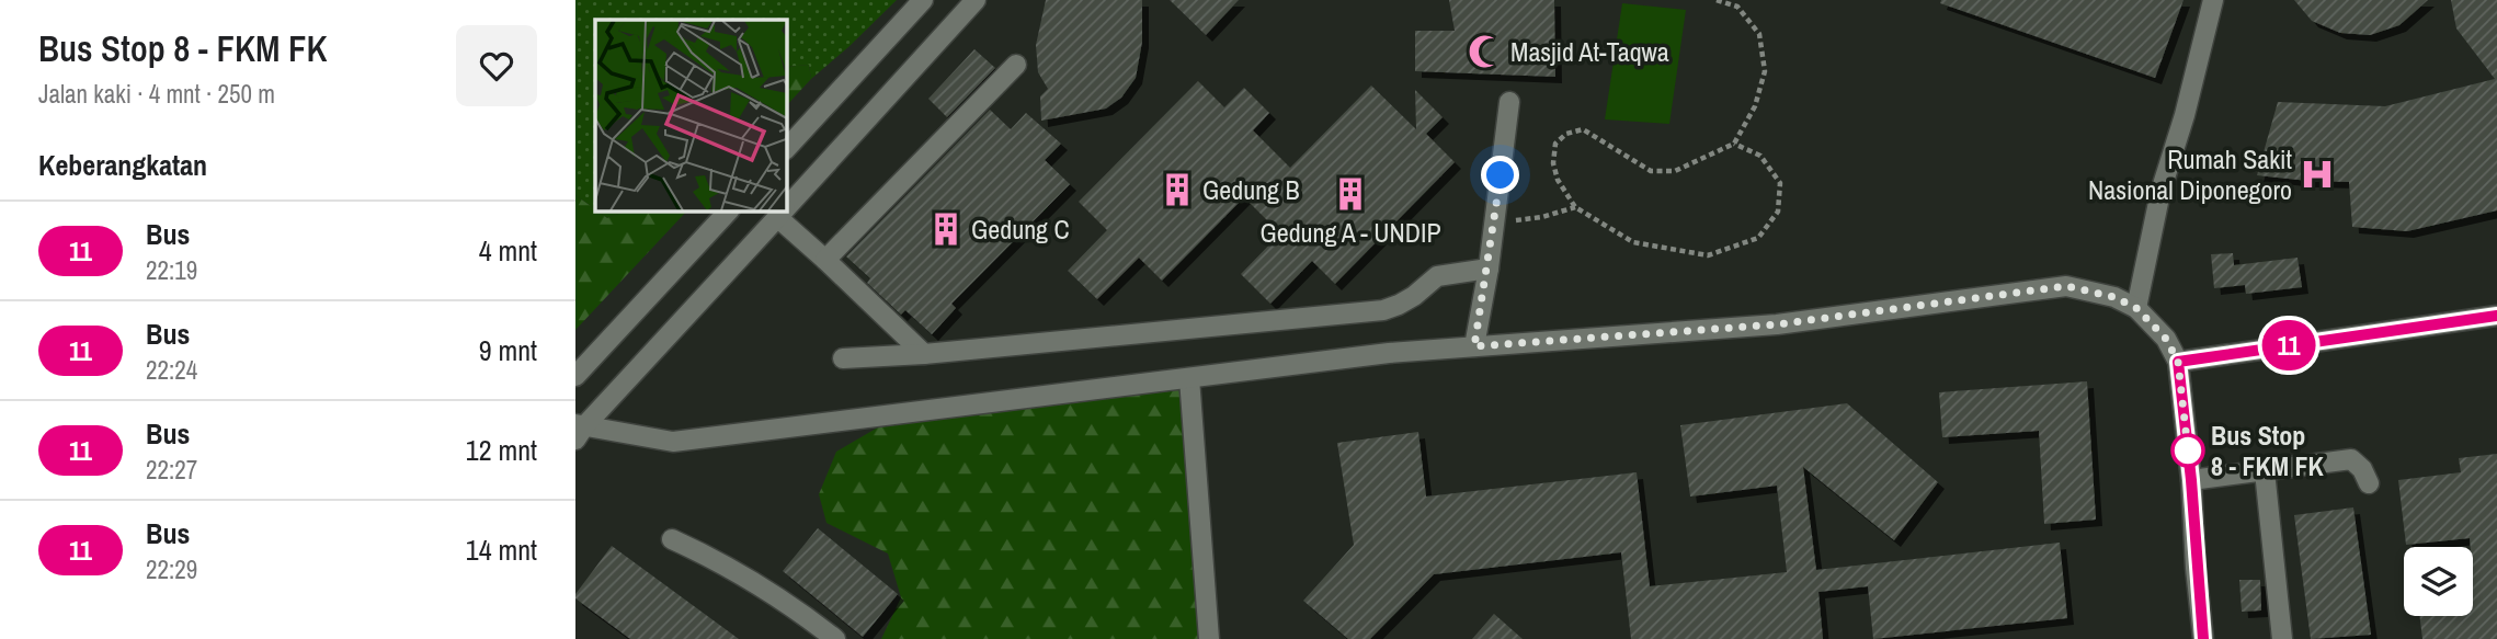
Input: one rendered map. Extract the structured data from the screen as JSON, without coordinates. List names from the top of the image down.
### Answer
{
  "places": {
    "mosque": ["Masjid At-Taqwa"],
    "hospital": ["Rumah Sakit Nasional Diponegoro"],
    "building": ["Gedung B", "Gedung A - UNDIP", "Gedung C"],
    "other": ["Bus Stop 8 - FKM FK"]
  },
  "lines": ["bus line 11"],
  "page": {
    "heading": [
      ["Bus Stop 8 - FKM FK", "Jalan kaki · 4 mnt · 250 m"],
      "Keberangkatan"
    ],
    "on_map": "11",
    "list": [
      {
        "mark": "11",
        "name": "Bus",
        "note": "22:19",
        "value": "4 mnt"
      },
      {
        "mark": "11",
        "name": "Bus",
        "note": "22:24",
        "value": "9 mnt"
      },
      {
        "mark": "11",
        "name": "Bus",
        "note": "22:27",
        "value": "12 mnt"
      },
      {
        "mark": "11",
        "name": "Bus",
        "note": "22:29",
        "value": "14 mnt"
      }
    ]
  }
}
